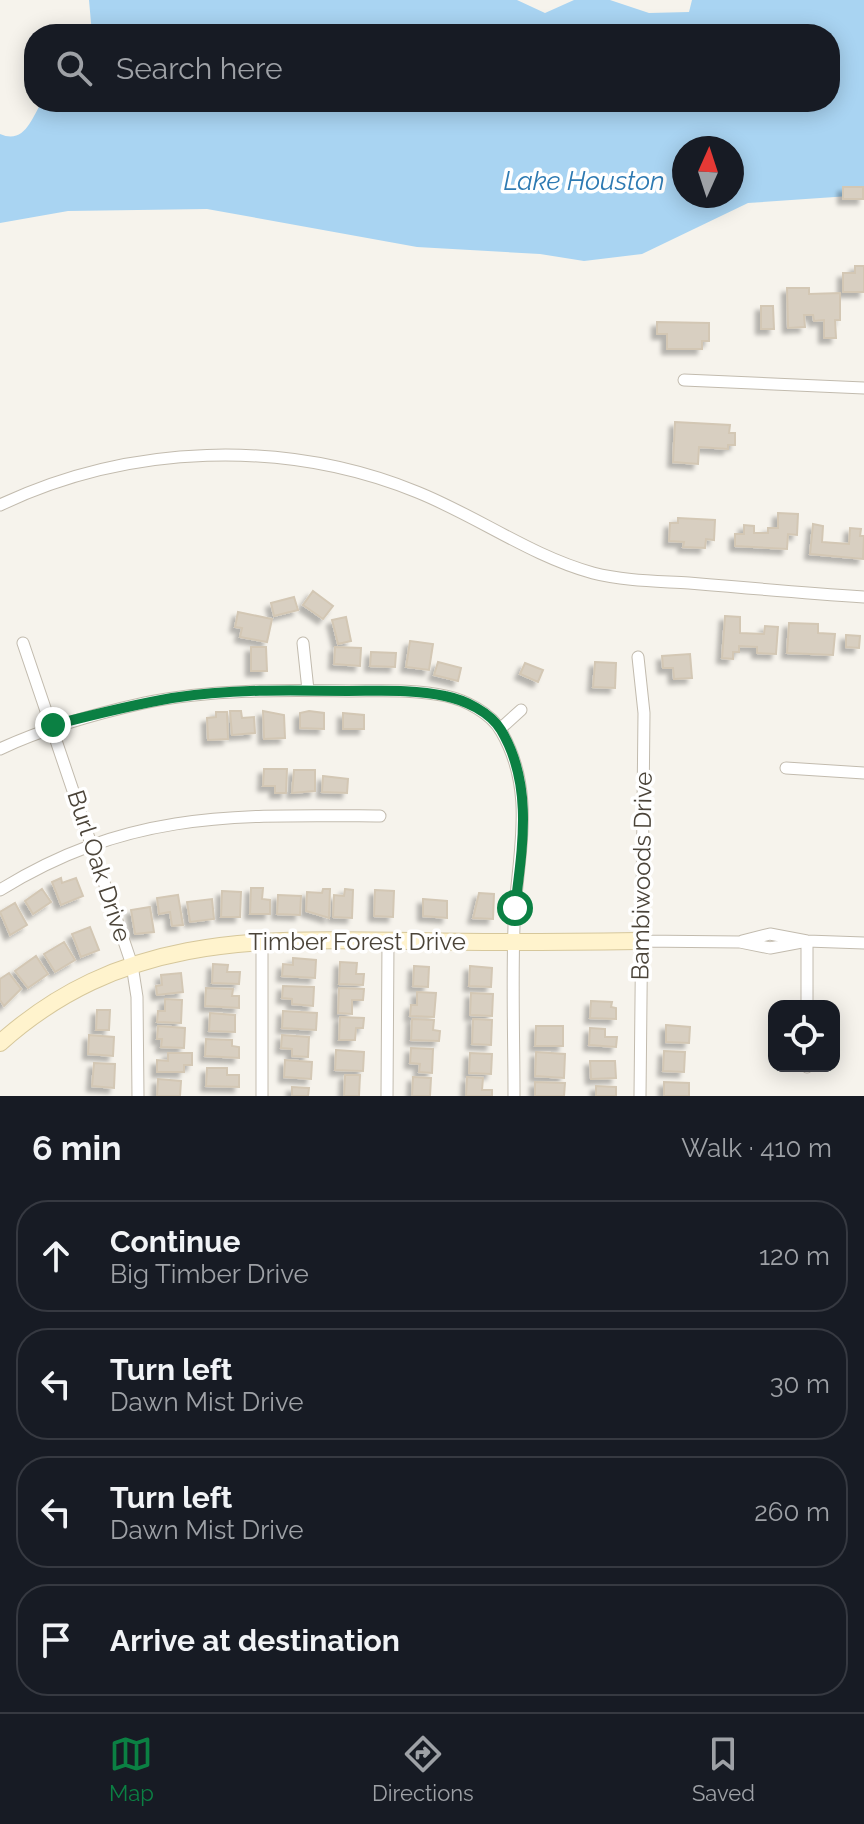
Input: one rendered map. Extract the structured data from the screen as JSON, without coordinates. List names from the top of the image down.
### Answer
{
  "streets": {
    "street": ["Burl Oak Drive", "Bambiwoods Drive", "Timber Forest Drive"]
  },
  "crossings": [
    ["Burl Oak Drive", "Timber Forest Drive"],
    ["Bambiwoods Drive", "Timber Forest Drive"]
  ],
  "water": ["Lake Houston"],
  "north": "top",
  "page": {
    "search": "Search here",
    "heading": ["6 min", "Walk · 410 m"],
    "list": [
      ["Continue", "Big Timber Drive", "120 m"],
      ["Turn left", "Dawn Mist Drive", "30 m"],
      ["Turn left", "Dawn Mist Drive", "260 m"],
      "Arrive at destination"
    ],
    "nav": ["Map", "Directions", "Saved"]
  }
}
